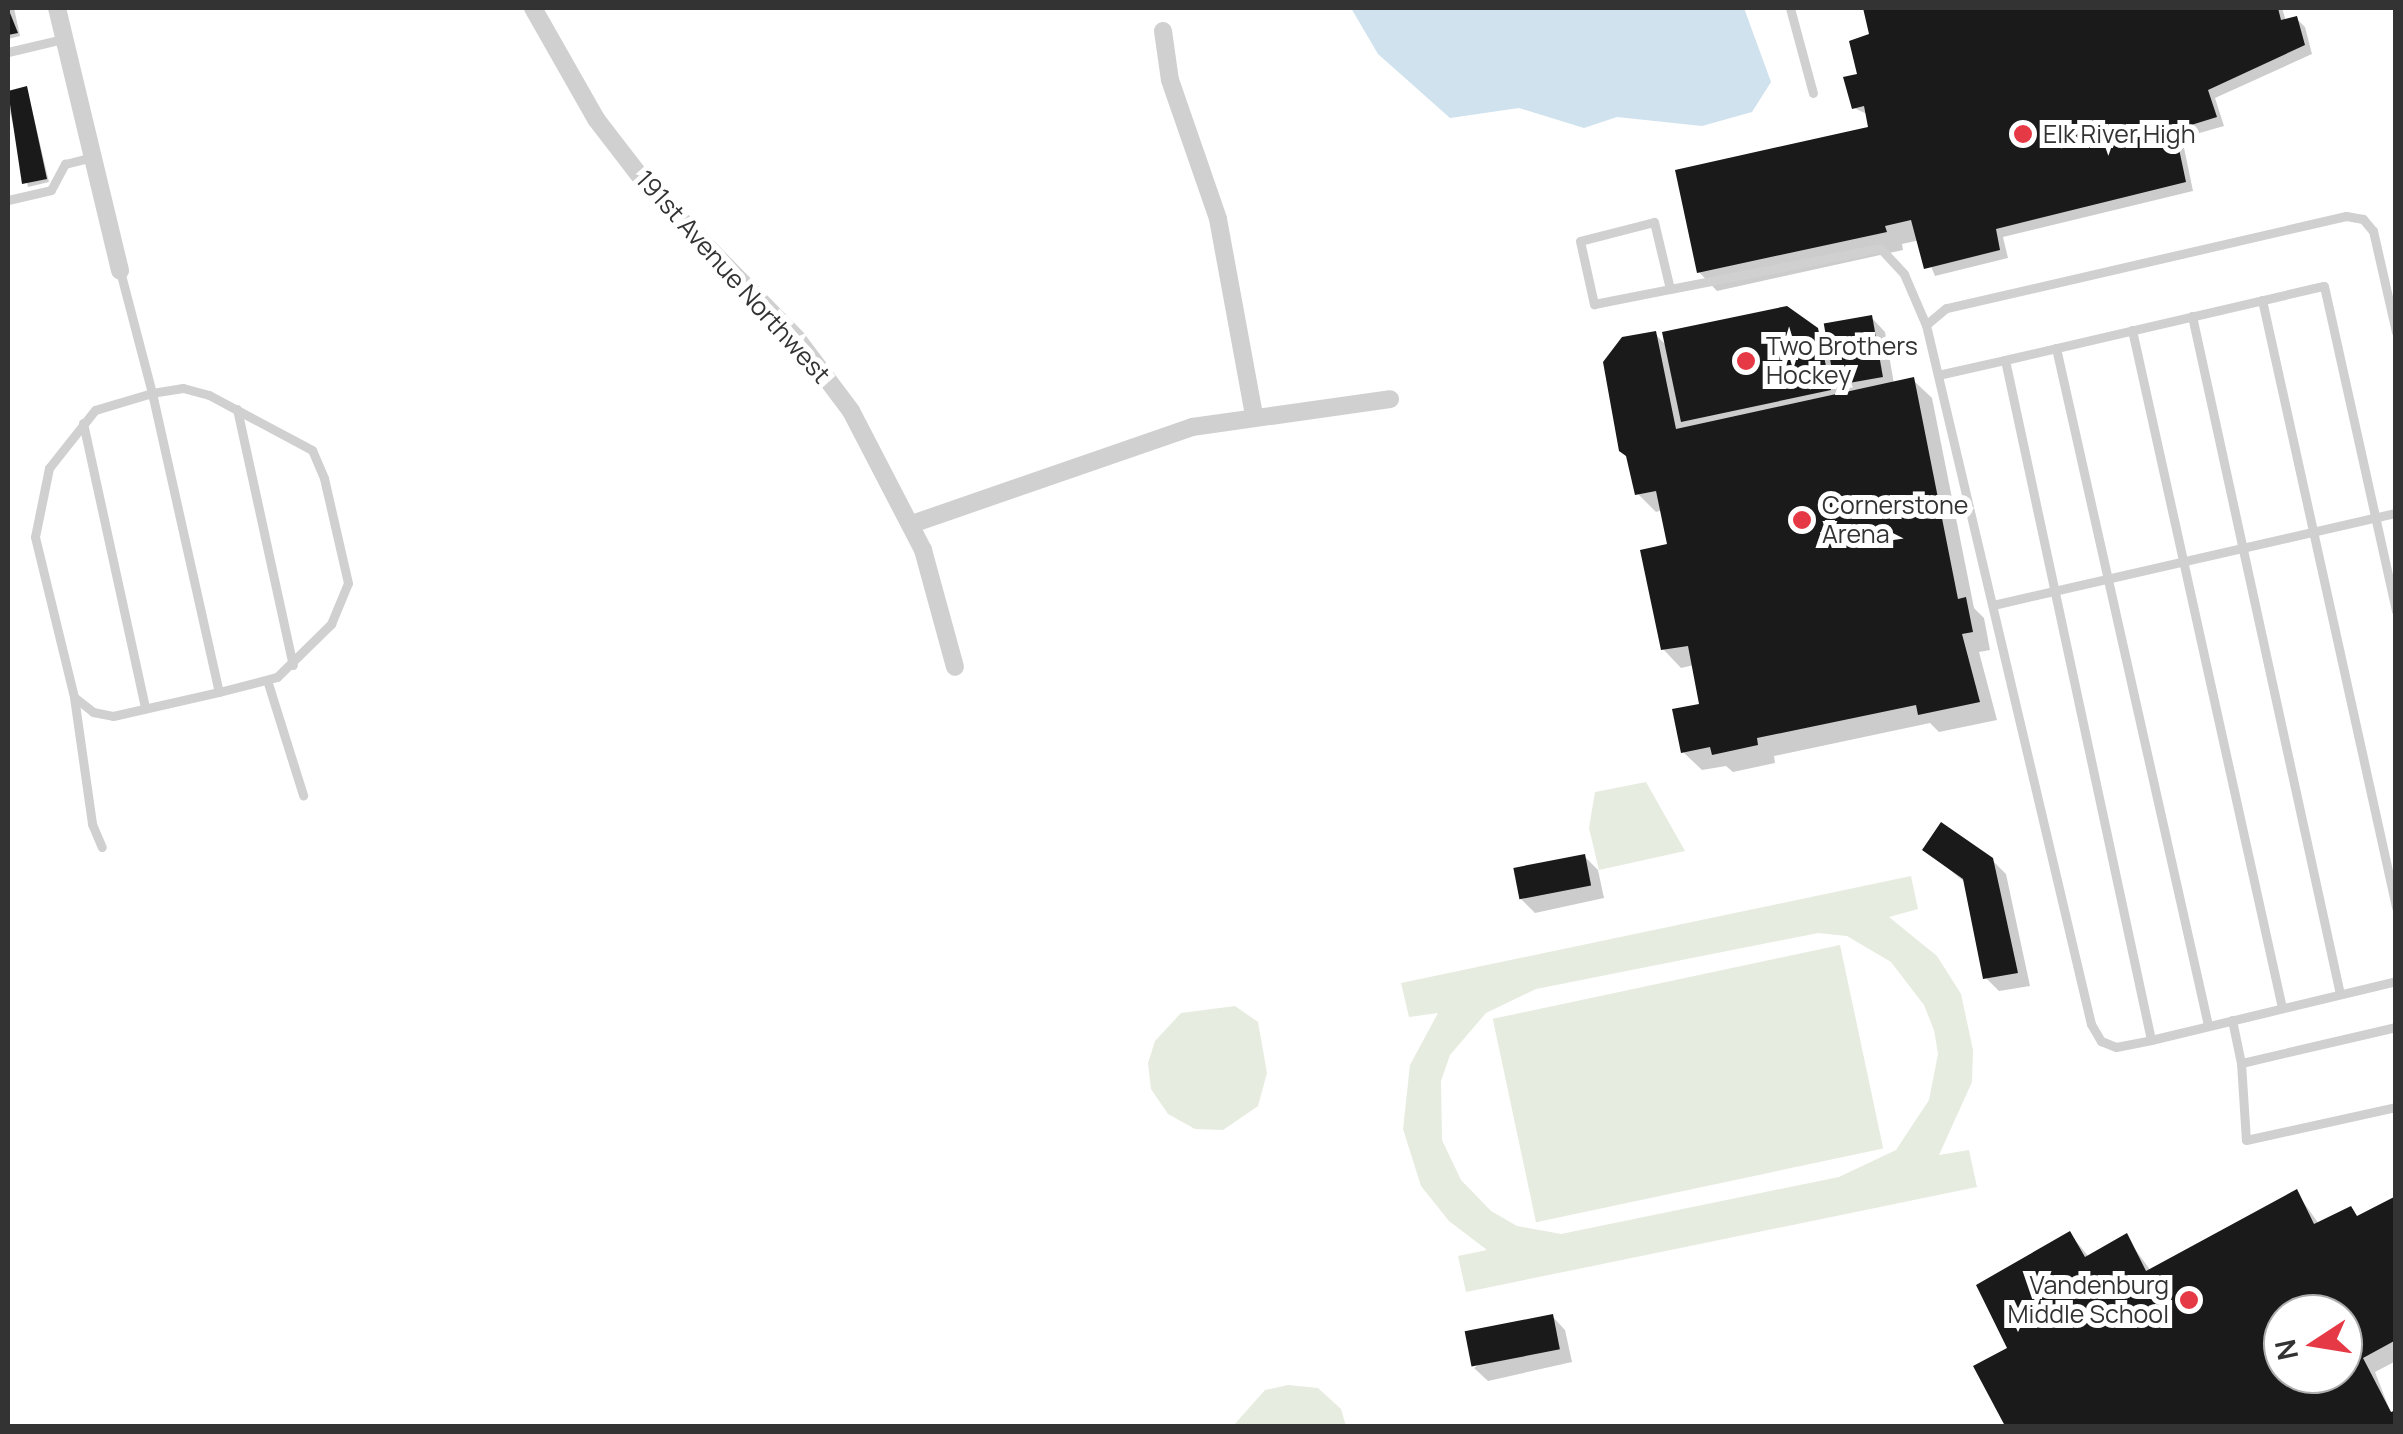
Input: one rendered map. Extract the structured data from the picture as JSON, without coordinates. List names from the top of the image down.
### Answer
{
  "streets": {
    "street": ["191st Avenue Northwest"]
  },
  "places": [
    "Elk River High",
    "Two Brothers Hockey",
    "Cornerstone Arena",
    "Vandenburg Middle School"
  ],
  "north": "left"
}
